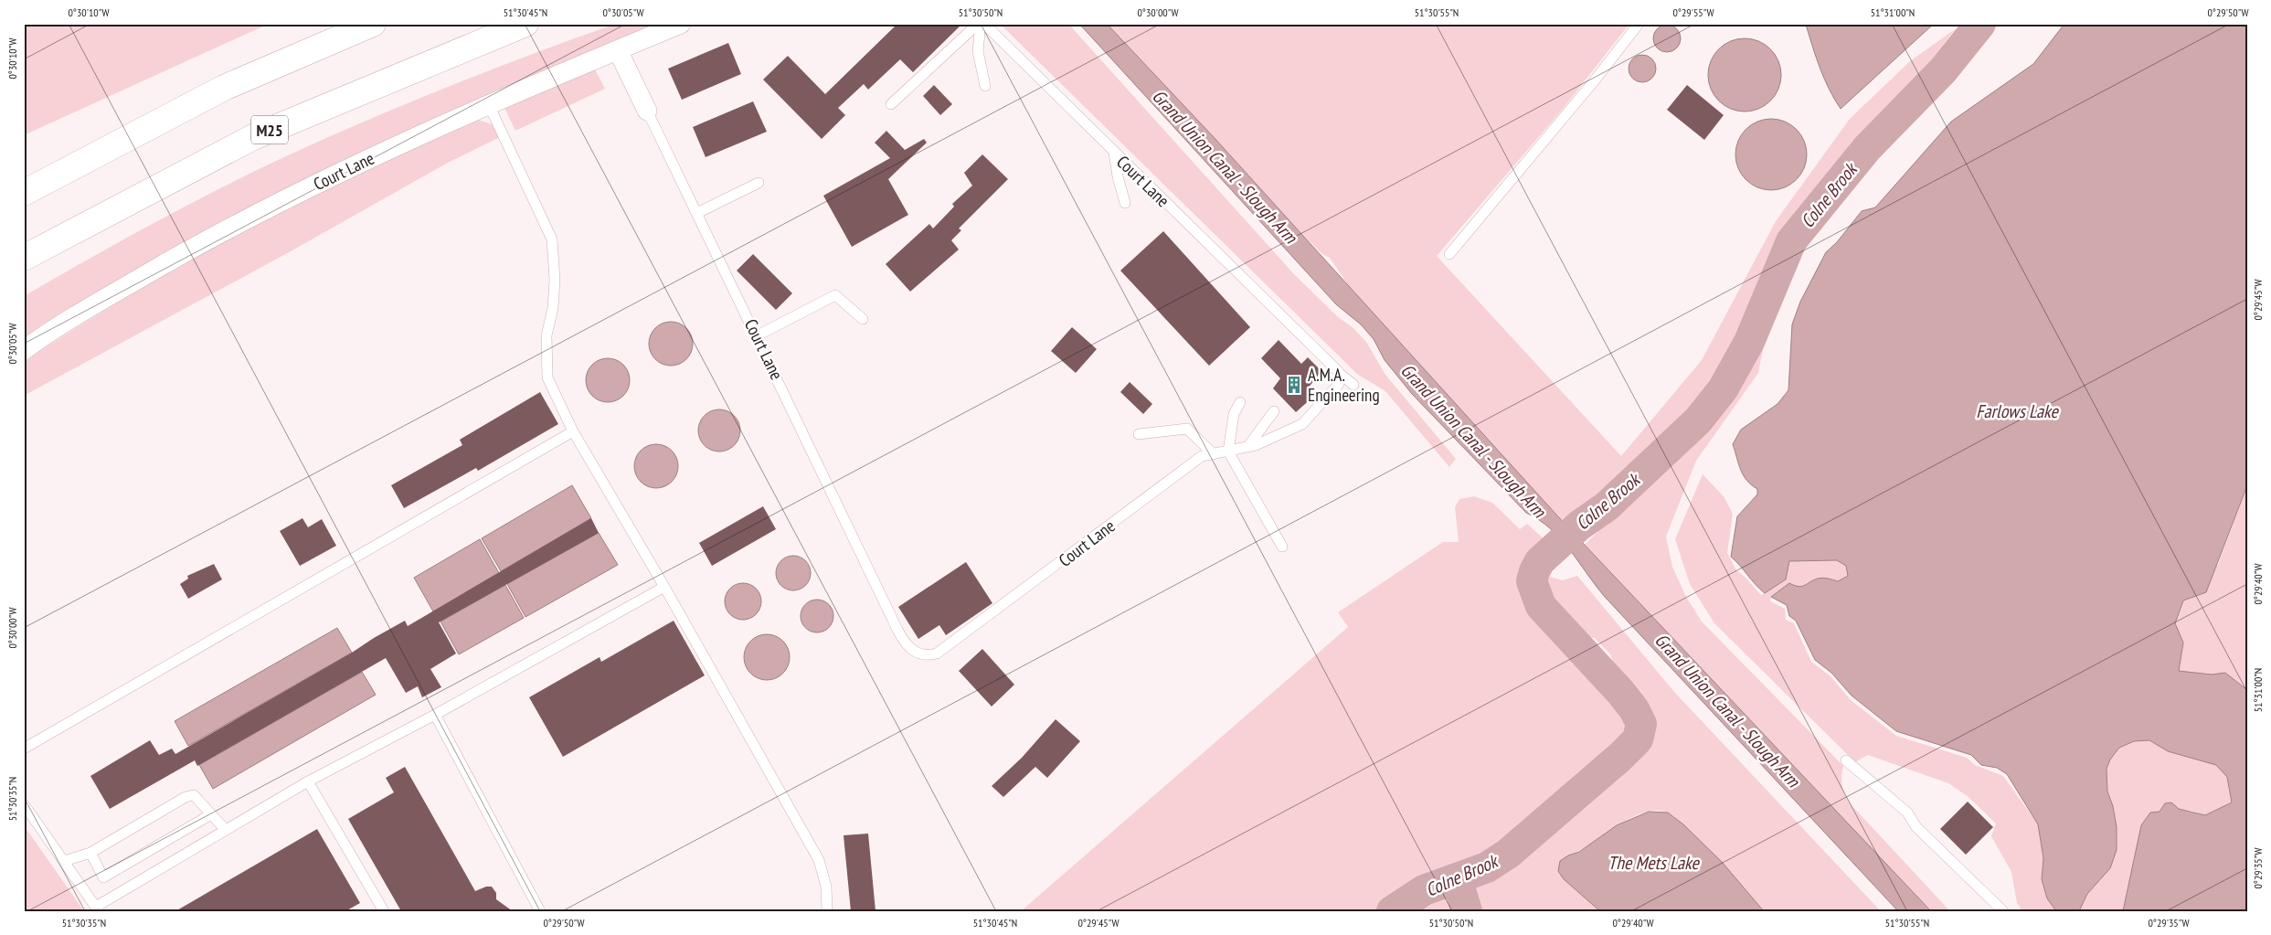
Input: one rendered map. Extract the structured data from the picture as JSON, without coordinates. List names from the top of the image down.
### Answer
{
  "streets": {
    "highway": ["M25"],
    "street": ["Court Lane"]
  },
  "water": [
    "Grand Union Canal - Slough Arm",
    "Colne Brook",
    "Farlows Lake",
    "The Mets Lake"
  ],
  "places": {
    "building": ["A.M.A. Engineering"]
  },
  "coordinates": [
    "0°30'10\"W",
    "51°30'45\"N",
    "0°30'05\"W",
    "51°30'50\"N",
    "0°30'00\"W",
    "51°30'55\"N",
    "0°29'55\"W",
    "51°31'00\"N",
    "0°29'50\"W",
    "0°29'45\"W",
    "0°29'40\"W",
    "51°30'35\"N",
    "0°29'35\"W"
  ]
}
